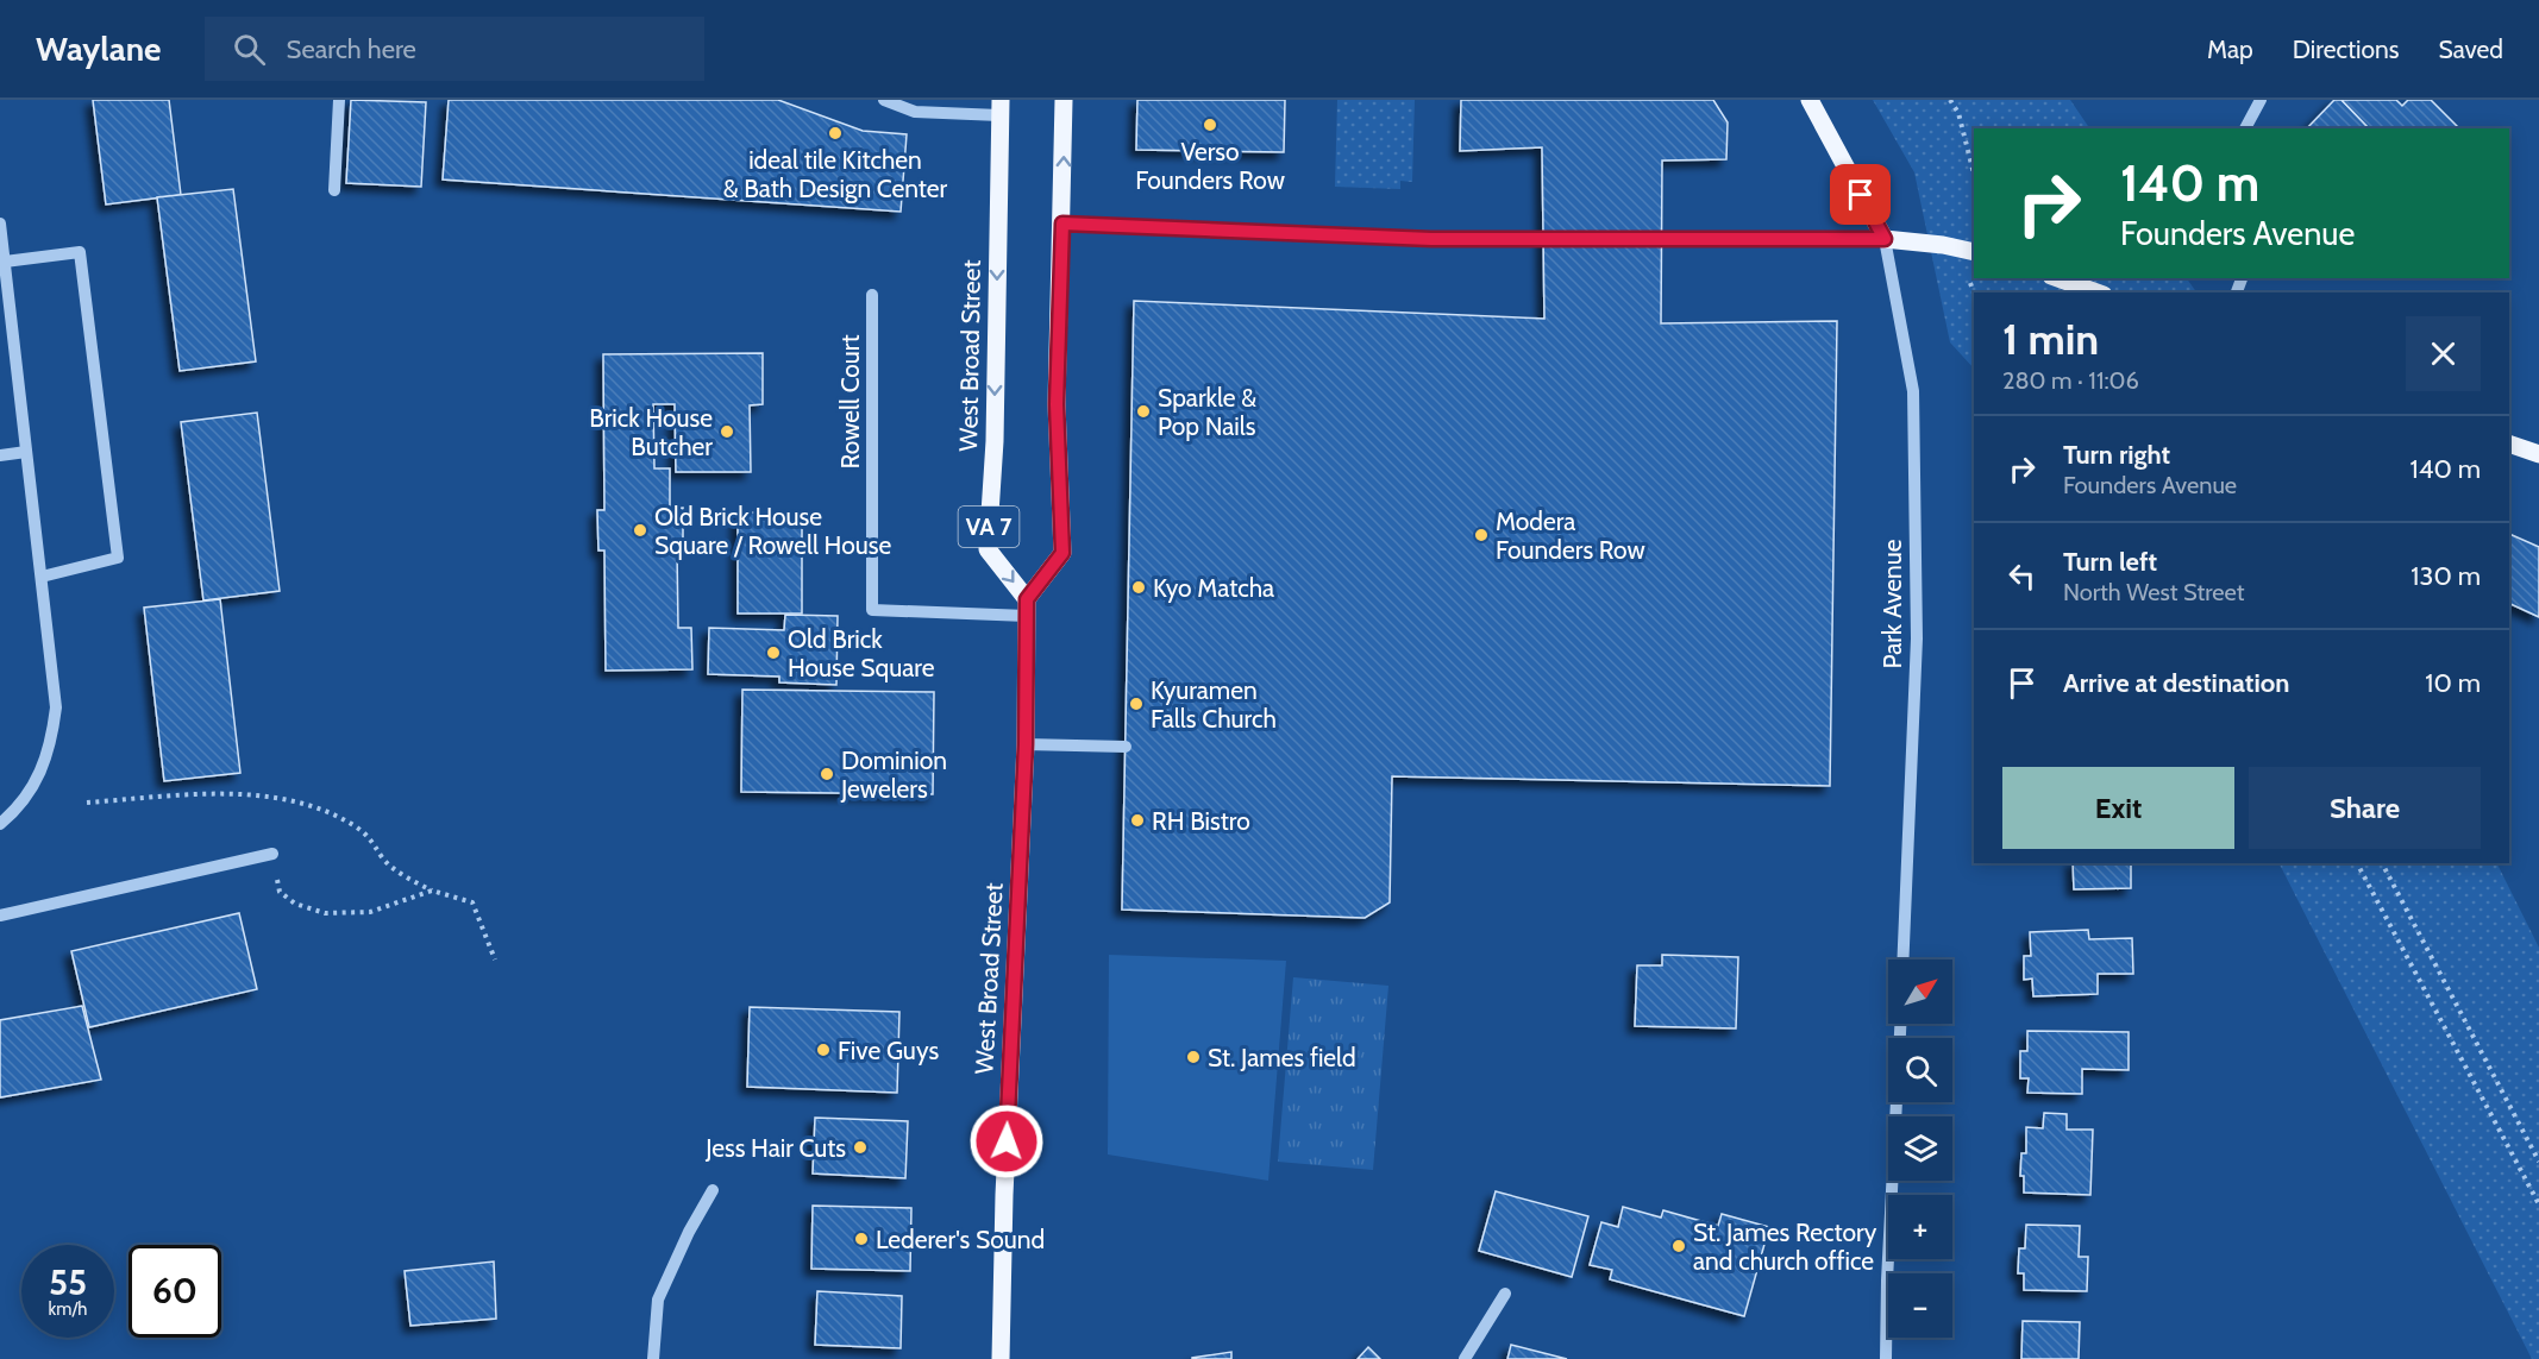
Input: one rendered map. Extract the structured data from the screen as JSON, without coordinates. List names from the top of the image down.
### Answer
{
  "streets": {
    "main road": ["West Broad Street", "VA 7"],
    "street": ["Rowell Court", "Park Avenue"]
  },
  "crossings": [
    ["West Broad Street", "Rowell Court"]
  ],
  "places": [
    "Verso Founders Row",
    "ideal tile Kitchen & Bath Design Center",
    "Sparkle & Pop Nails",
    "Brick House Butcher",
    "Old Brick House Square / Rowell House",
    "Modera Founders Row",
    "Kyo Matcha",
    "Old Brick House Square",
    "Kyuramen Falls Church",
    "Dominion Jewelers",
    "RH Bistro",
    "Five Guys",
    "St. James field",
    "Jess Hair Cuts",
    "Lederer's Sound",
    "St. James Rectory and church office"
  ],
  "north": "top right",
  "page": {
    "header": "Waylane",
    "search": "Search here",
    "nav": ["Map", "Directions", "Saved"],
    "turn": ["140 m", "Founders Avenue"],
    "heading": ["1 min", "280 m · 11:06"],
    "list": [
      {
        "name": "Turn right",
        "note": "Founders Avenue",
        "value": "140 m"
      },
      {
        "name": "Turn left",
        "note": "North West Street",
        "value": "130 m"
      },
      {
        "name": "Arrive at destination",
        "value": "10 m"
      }
    ],
    "buttons": ["Exit", "Share"],
    "map_buttons": ["+", "−"],
    "speed": "55 km/h",
    "limit": "60"
  }
}
